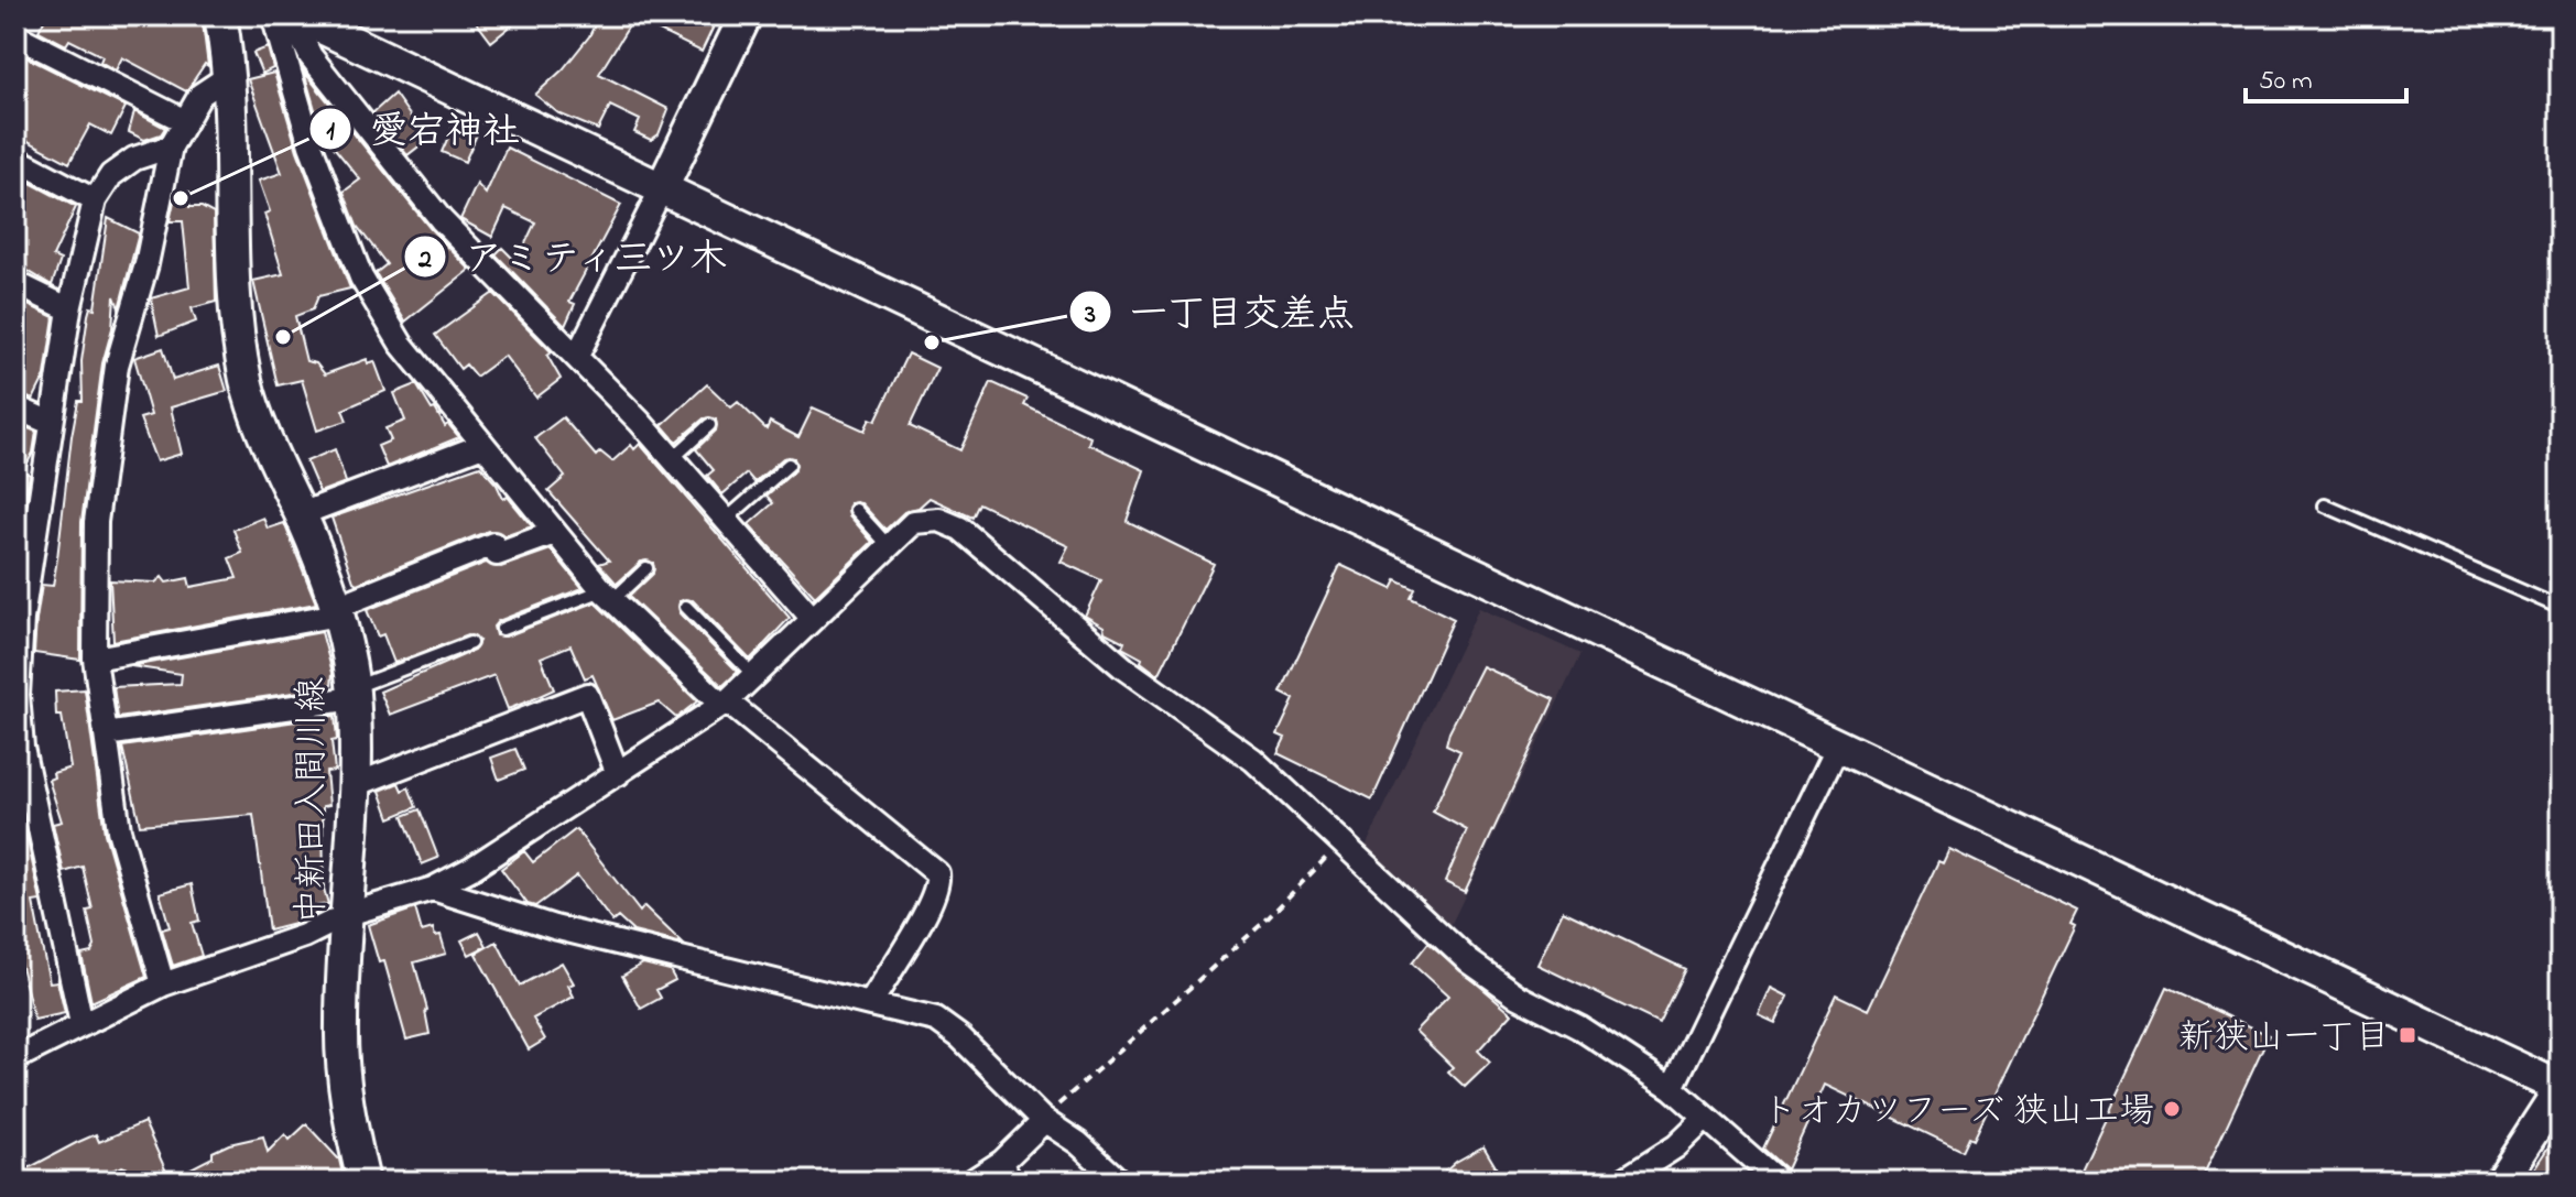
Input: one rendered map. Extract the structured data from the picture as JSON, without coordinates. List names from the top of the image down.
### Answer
{
  "streets": {
    "street": ["中新田入間川線"]
  },
  "places": {
    "other": [
      "愛宕神社",
      "アミティ三ツ木",
      "一丁目交差点",
      "トオカツフーズ 狭山工場"
    ],
    "transit": ["新狭山一丁目"]
  },
  "scale_bar": "50 m"
}
